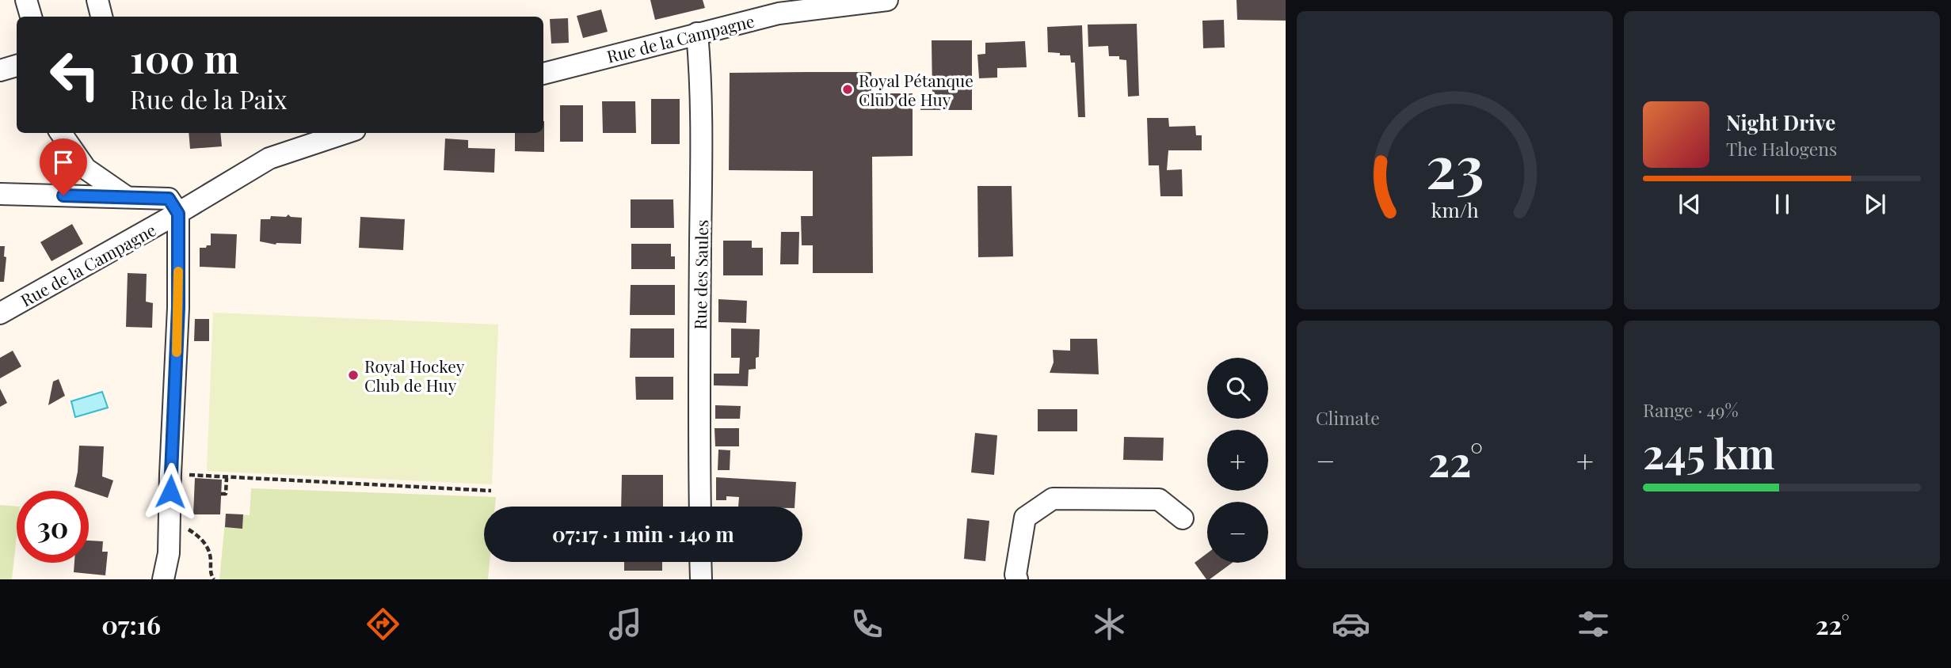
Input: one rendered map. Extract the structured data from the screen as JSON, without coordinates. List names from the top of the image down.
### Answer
{
  "streets": {
    "street": ["Rue de la Campagne", "Rue des Saules"]
  },
  "crossings": [
    ["Rue de la Campagne", "Rue des Saules"]
  ],
  "places": ["Royal Pétanque Club de Huy", "Royal Hockey Club de Huy"],
  "page": {
    "turn": ["100 m", "Rue de la Paix"],
    "song": ["Night Drive", "The Halogens"],
    "tile": [
      "Climate",
      ["Range · 49%", "245 km"]
    ],
    "map_buttons": ["+", "−"],
    "heat": ["−", "22°", "+"],
    "limit": "30",
    "trip": "07:17 · 1 min · 140 m",
    "tabs": ["07:16", "22°"],
    "gauge": ["23", "km/h"]
  }
}
